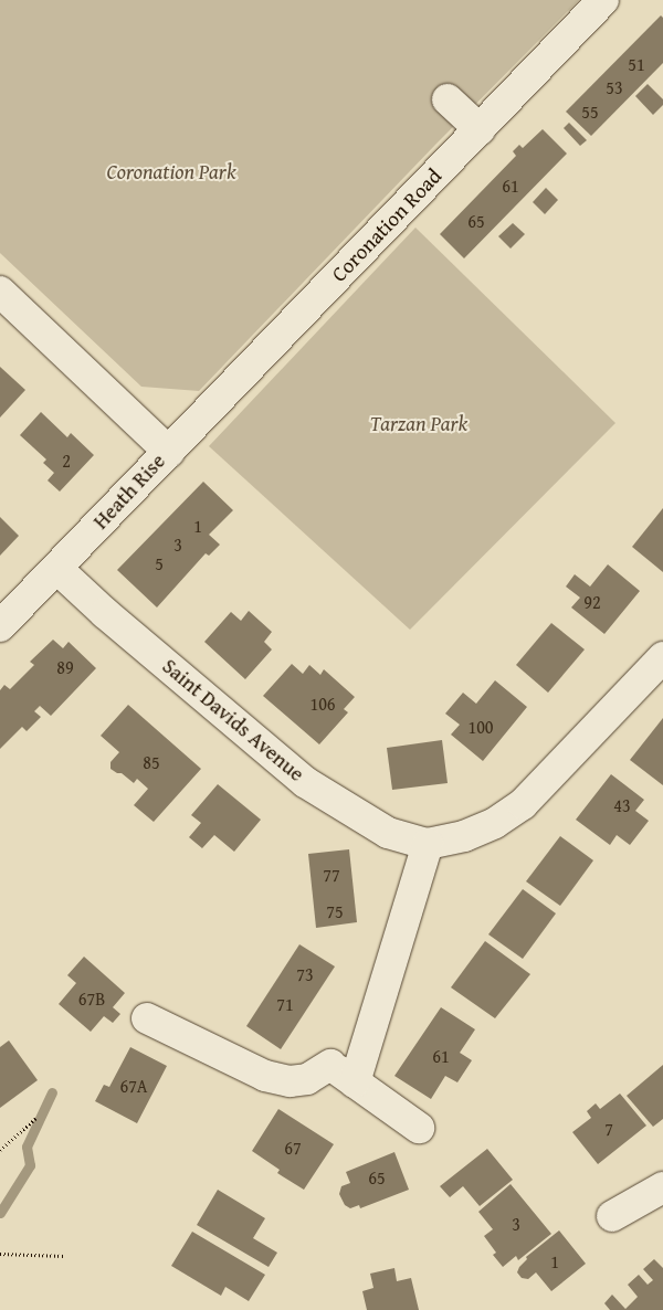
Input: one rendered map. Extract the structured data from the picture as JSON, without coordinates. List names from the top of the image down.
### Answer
{
  "streets": {
    "street": ["Coronation Road", "Heath Rise", "Saint Davids Avenue"]
  },
  "crossings": [
    ["Coronation Road", "Heath Rise"],
    ["Heath Rise", "Saint Davids Avenue"]
  ],
  "parks": ["Coronation Park", "Tarzan Park"],
  "house_numbers": [
    "51",
    "53",
    "55",
    "61",
    "65",
    "2",
    "1",
    "3",
    "5",
    "92",
    "89",
    "106",
    "100",
    "85",
    "43",
    "77",
    "75",
    "73",
    "67B",
    "71",
    "61",
    "67A",
    "7",
    "67",
    "65",
    "3",
    "1"
  ]
}
